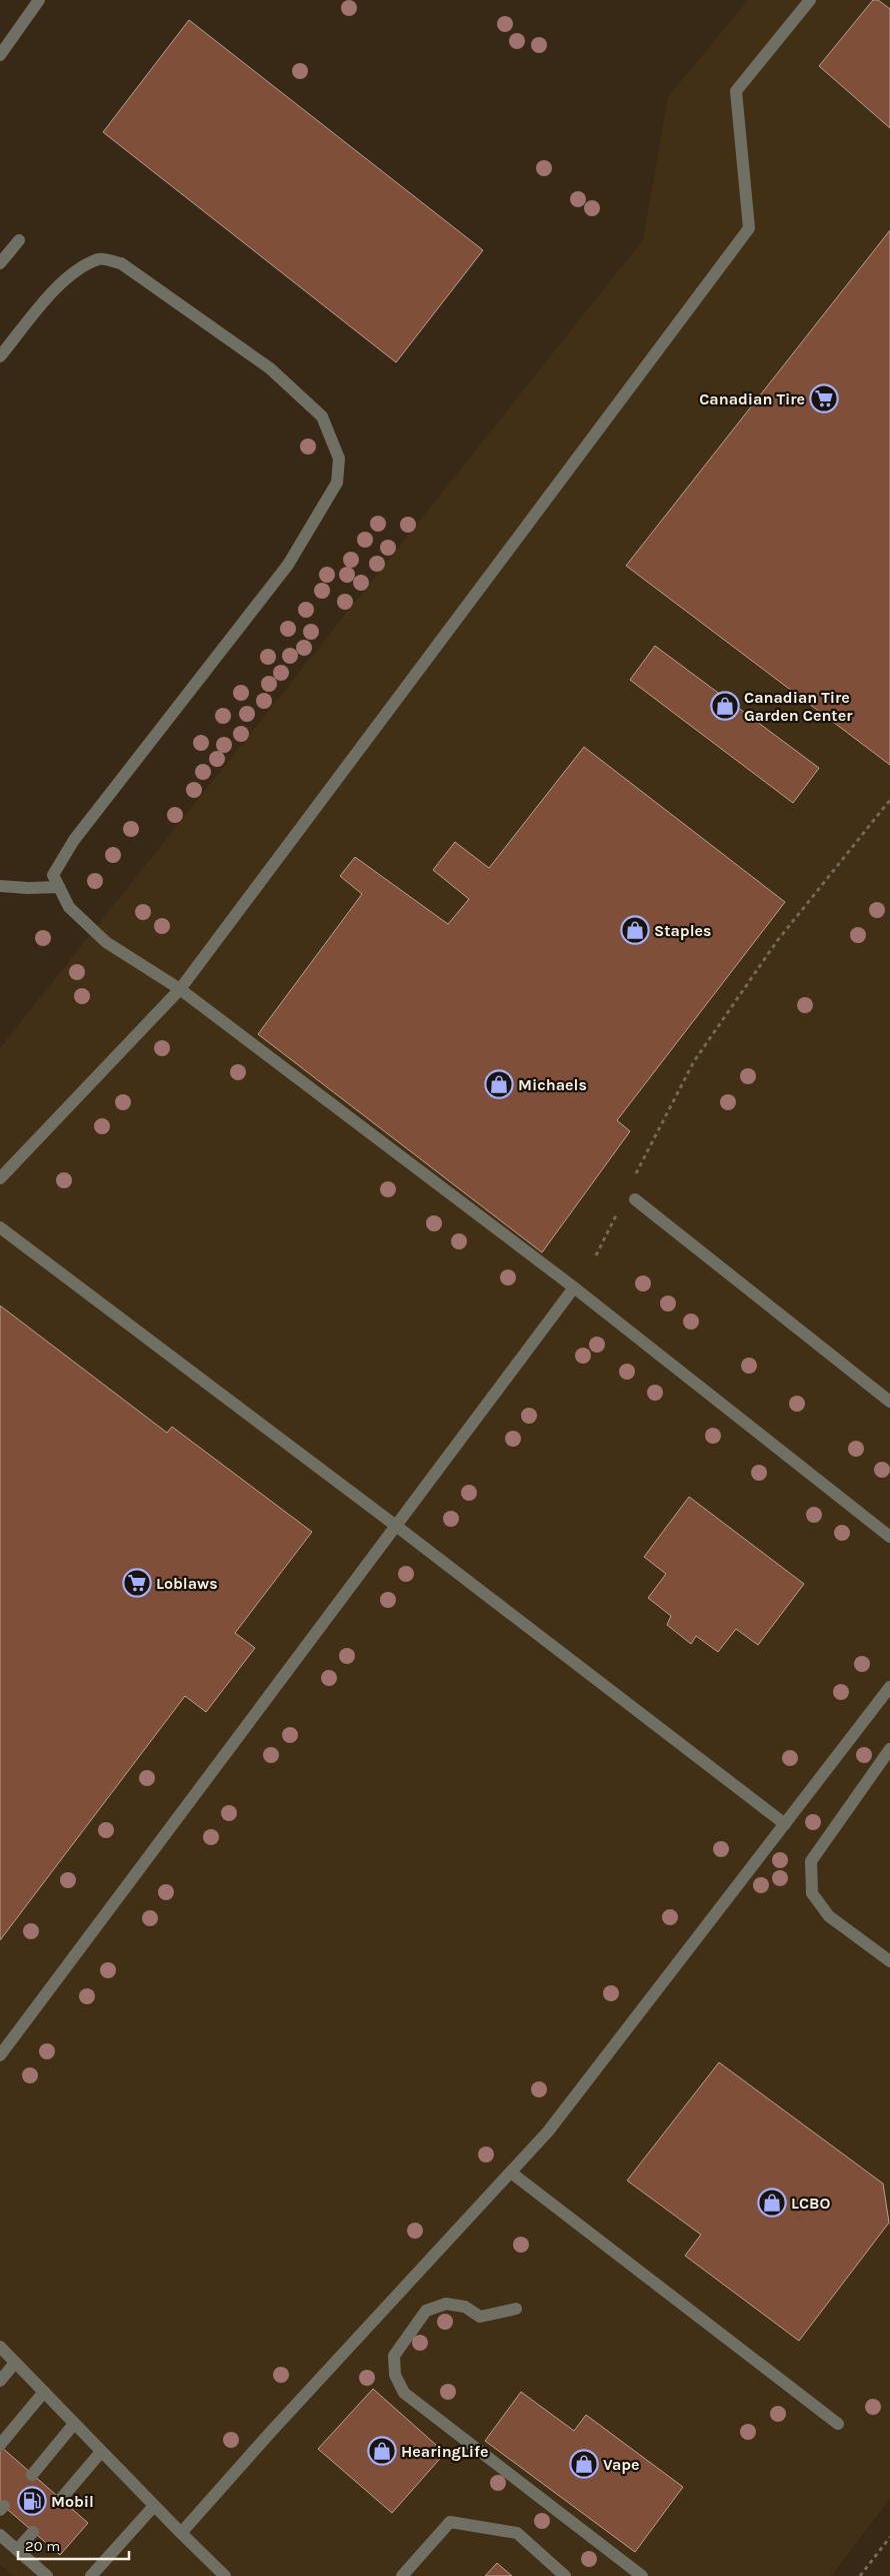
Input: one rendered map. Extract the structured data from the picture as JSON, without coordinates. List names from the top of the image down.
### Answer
{
  "places": {
    "supermarket": ["Canadian Tire", "Loblaws"],
    "shop": [
      "Canadian Tire Garden Center",
      "Staples",
      "Michaels",
      "LCBO",
      "HearingLife",
      "Vape"
    ],
    "fuel station": ["Mobil"]
  },
  "scale_bar": "20 m"
}
